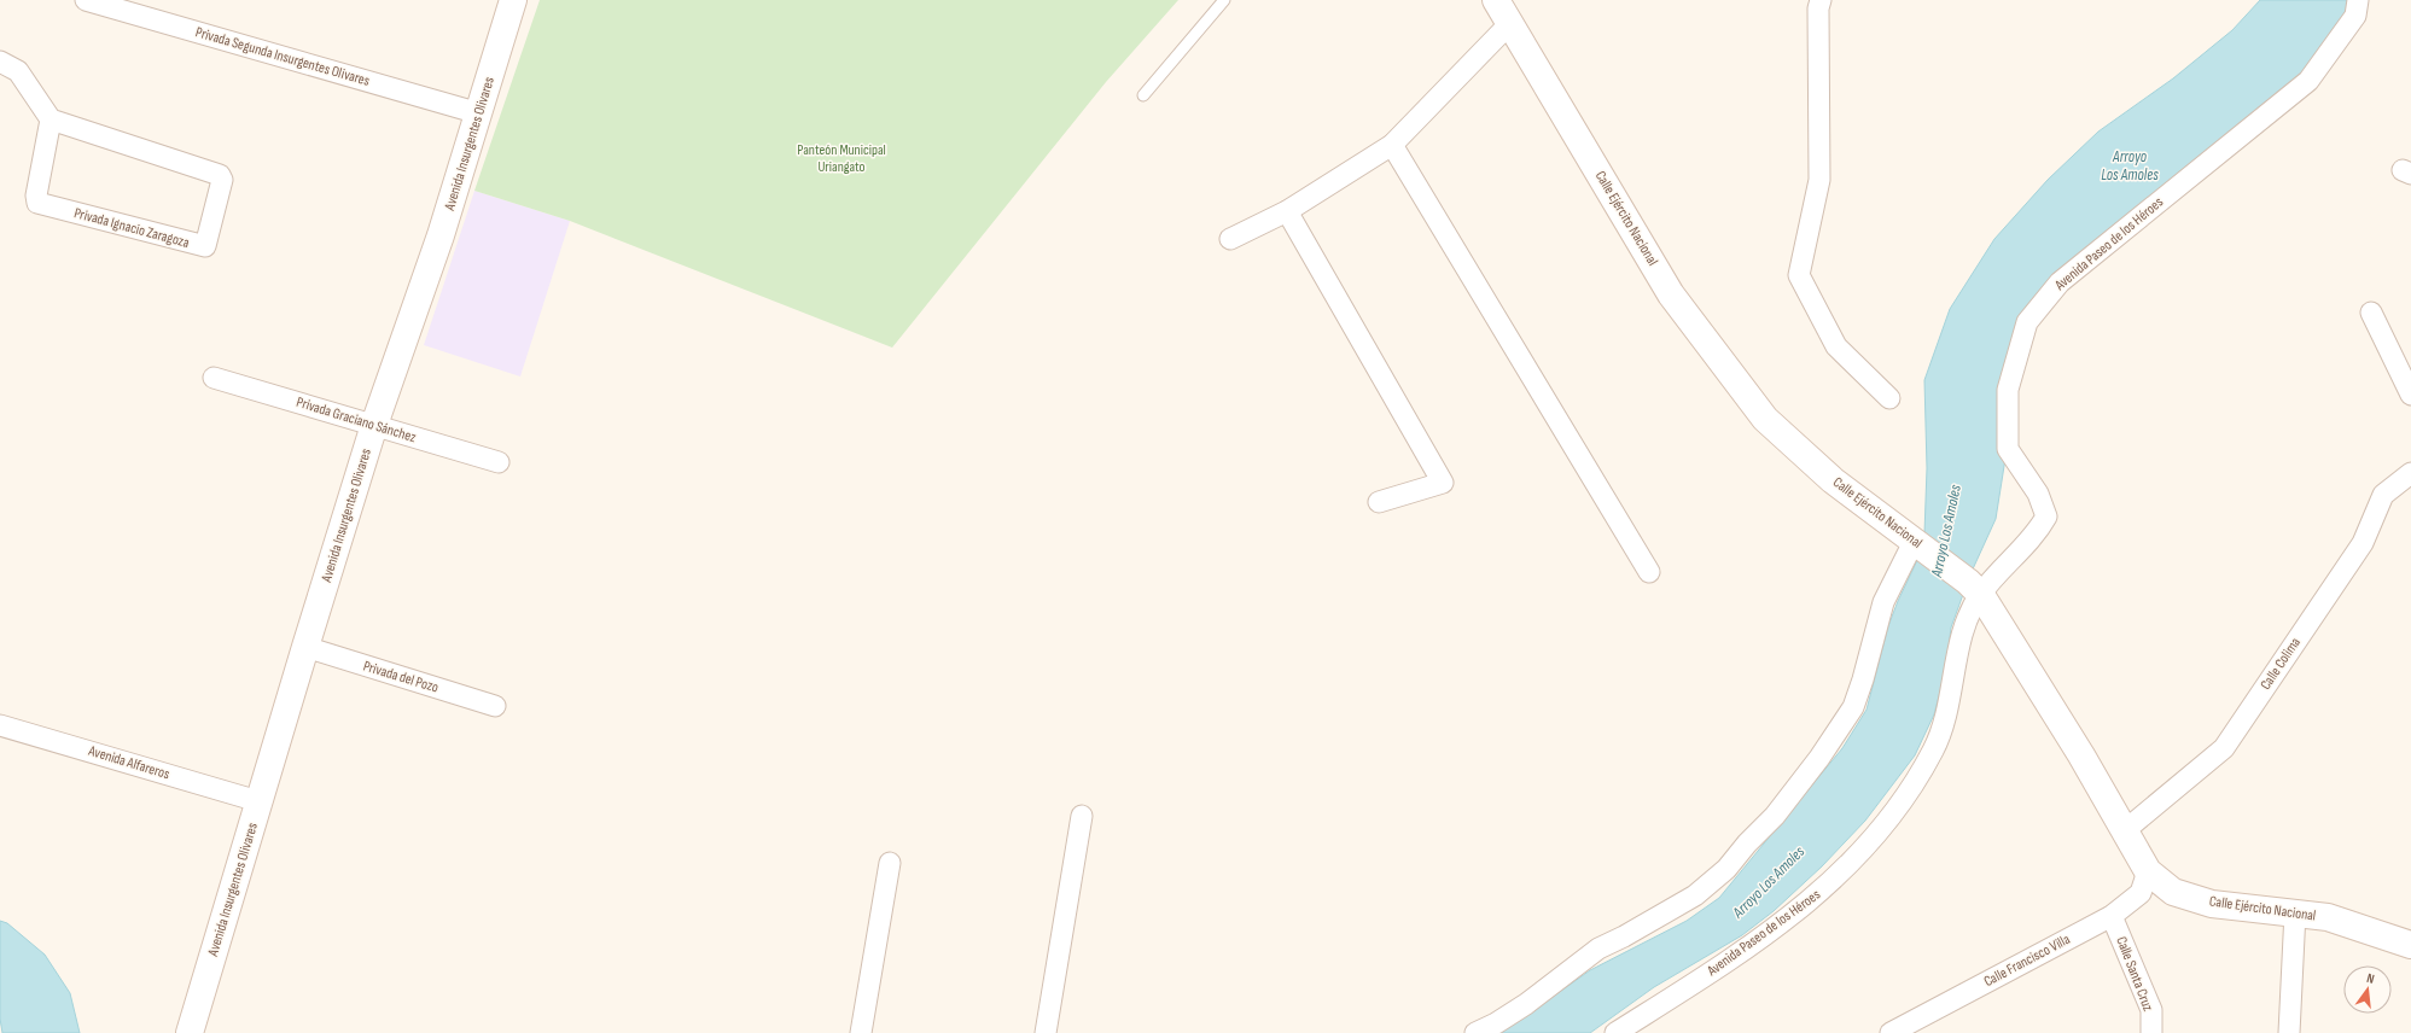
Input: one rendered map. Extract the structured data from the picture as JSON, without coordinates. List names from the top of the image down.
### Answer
{
  "streets": {
    "street": [
      "Privada Segunda Insurgentes Olivares",
      "Avenida Insurgentes Olivares",
      "Calle Ejército Nacional",
      "Privada Ignacio Zaragoza",
      "Avenida Paseo de los Héroes",
      "Privada Graciano Sánchez",
      "Calle Colima",
      "Privada del Pozo",
      "Avenida Alfareros",
      "Calle Francisco Villa",
      "Calle Santa Cruz"
    ]
  },
  "crossings": [
    ["Privada Segunda Insurgentes Olivares", "Avenida Insurgentes Olivares"],
    ["Avenida Insurgentes Olivares", "Privada Graciano Sánchez"],
    ["Avenida Insurgentes Olivares", "Privada del Pozo"],
    ["Avenida Insurgentes Olivares", "Avenida Alfareros"],
    ["Calle Ejército Nacional", "Avenida Paseo de los Héroes"],
    ["Calle Ejército Nacional", "Calle Colima"],
    ["Calle Ejército Nacional", "Calle Francisco Villa"],
    ["Calle Francisco Villa", "Calle Santa Cruz"]
  ],
  "water": ["Arroyo Los Amoles"],
  "parks": ["Panteón Municipal Uriangato"],
  "north": "top"
}
